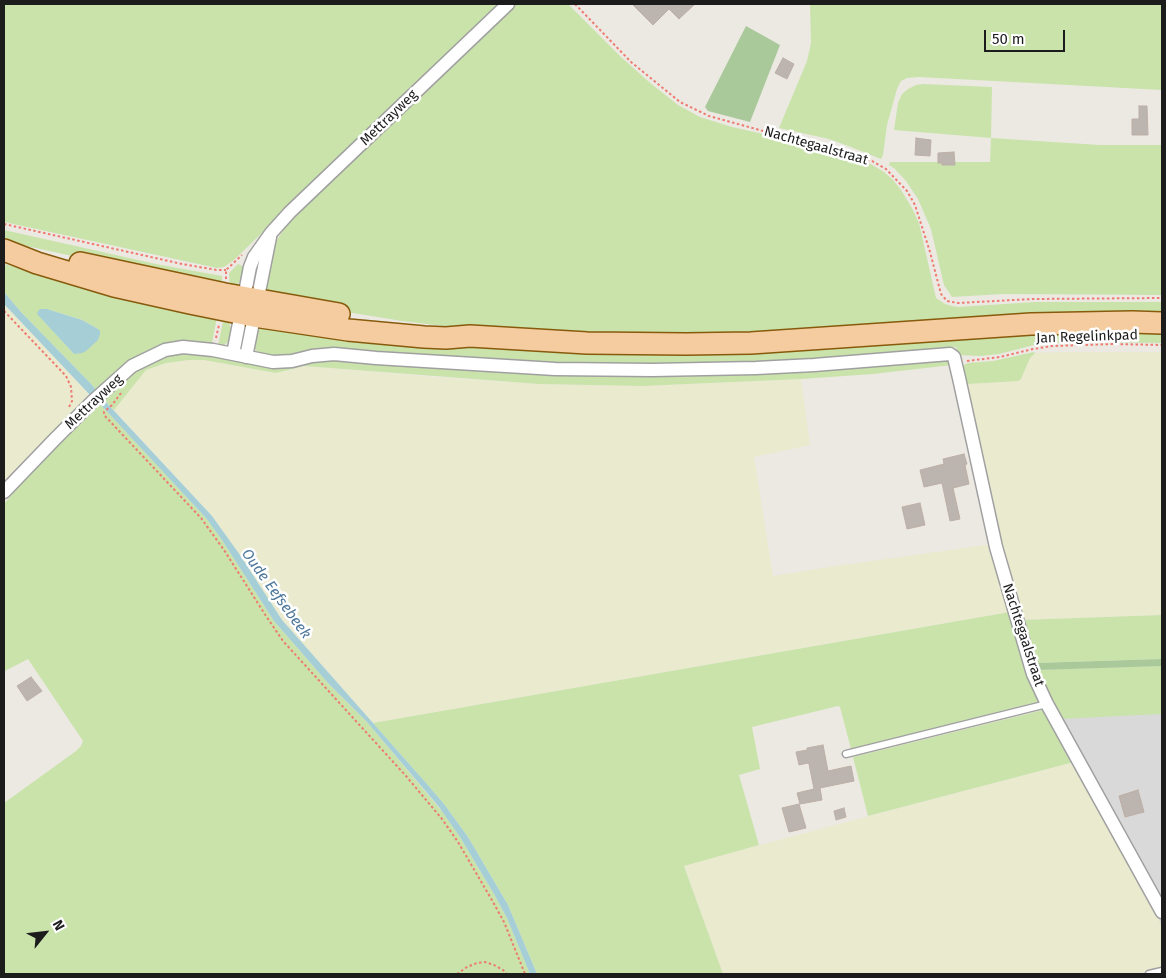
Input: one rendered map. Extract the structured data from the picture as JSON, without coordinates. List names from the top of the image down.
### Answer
{
  "streets": {
    "street": ["Mettrayweg", "Nachtegaalstraat"],
    "path": ["Jan Regelinkpad"]
  },
  "crossings": [
    ["Nachtegaalstraat", "Jan Regelinkpad"]
  ],
  "water": ["Oude Eefsebeek"],
  "scale_bar": "50 m",
  "north": "top right"
}
